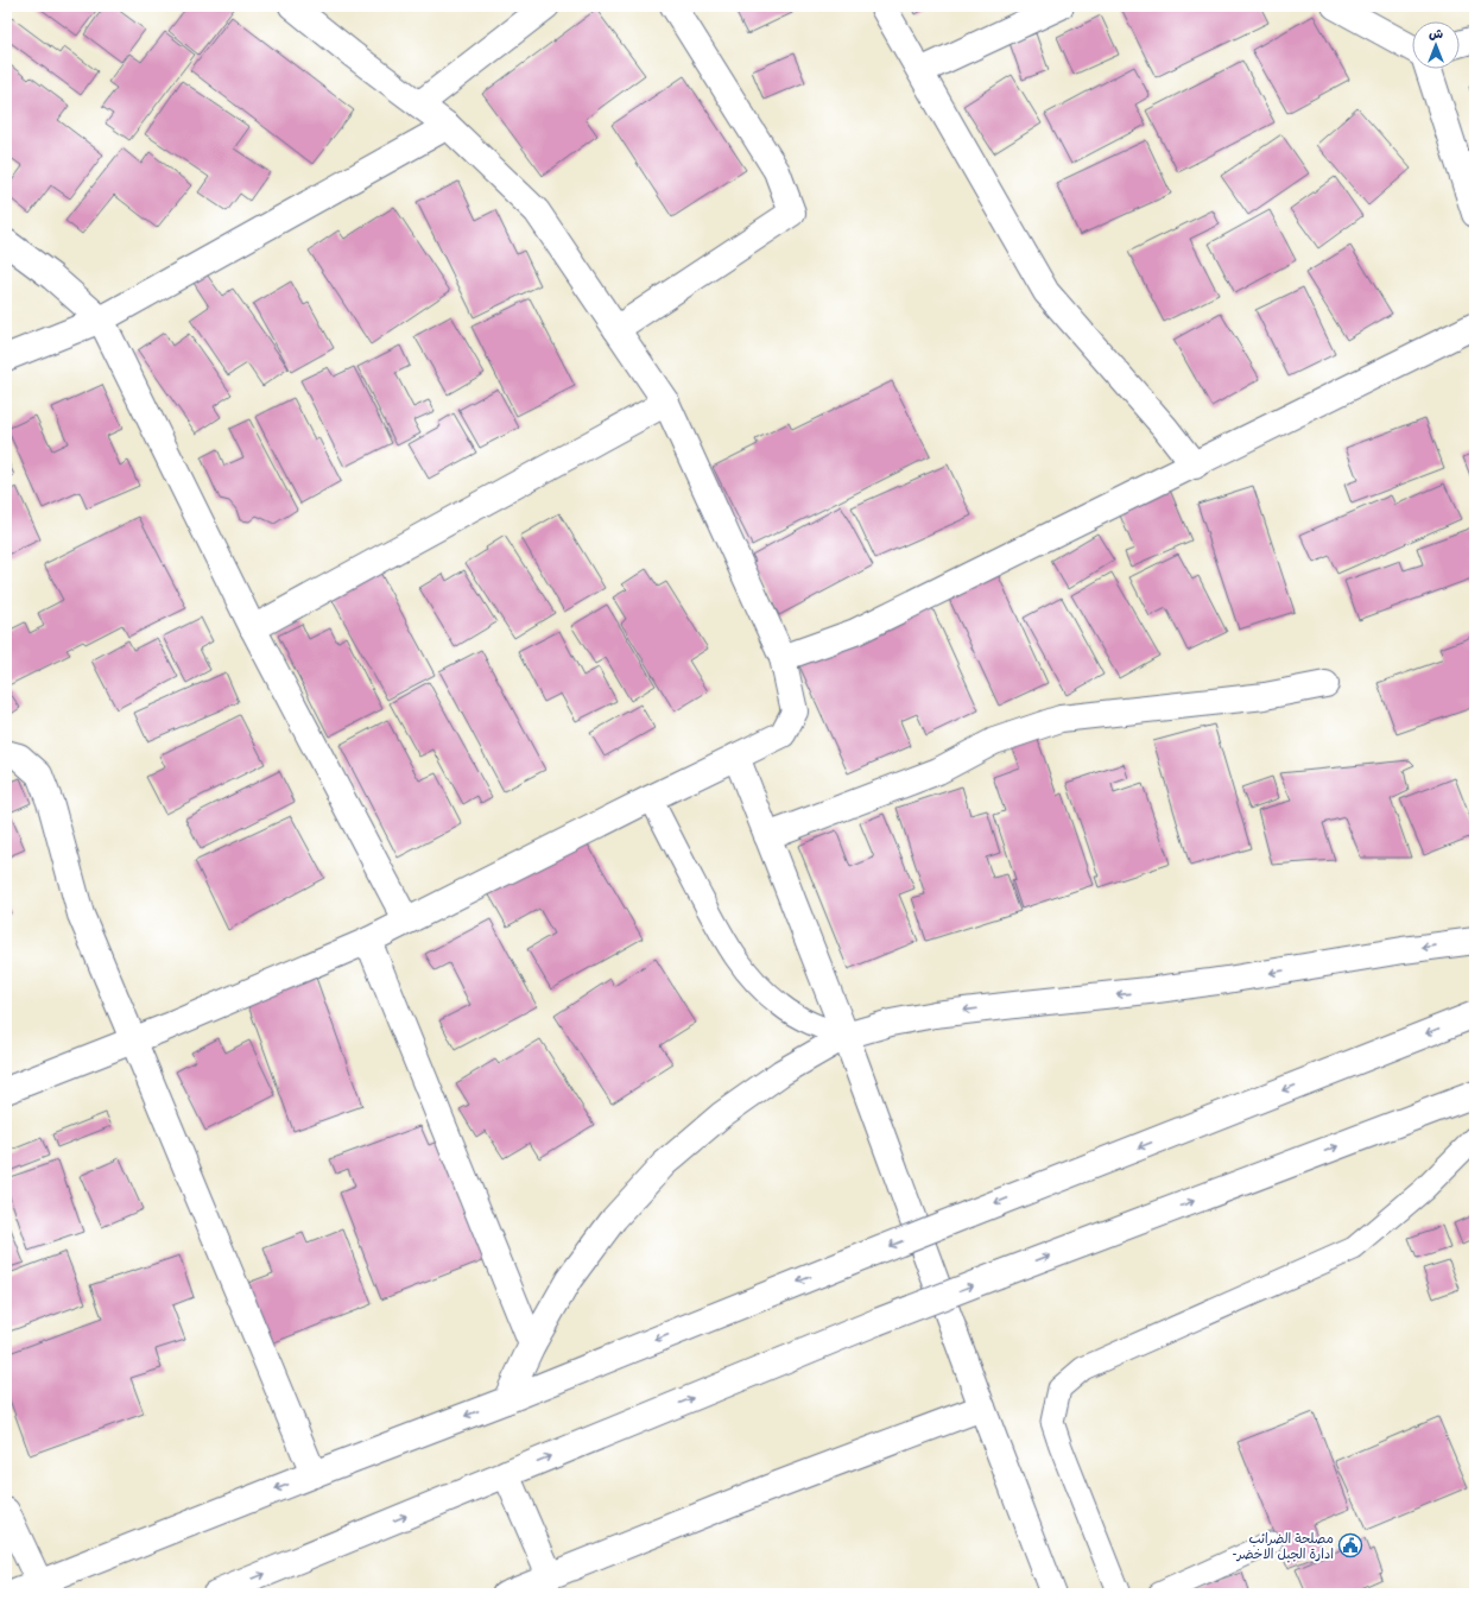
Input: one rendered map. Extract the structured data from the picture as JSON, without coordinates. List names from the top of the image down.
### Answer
{
  "places": {
    "public building": ["مصلحة الضرائب -ادارة الجبل الاخضر"]
  },
  "north": "top"
}
